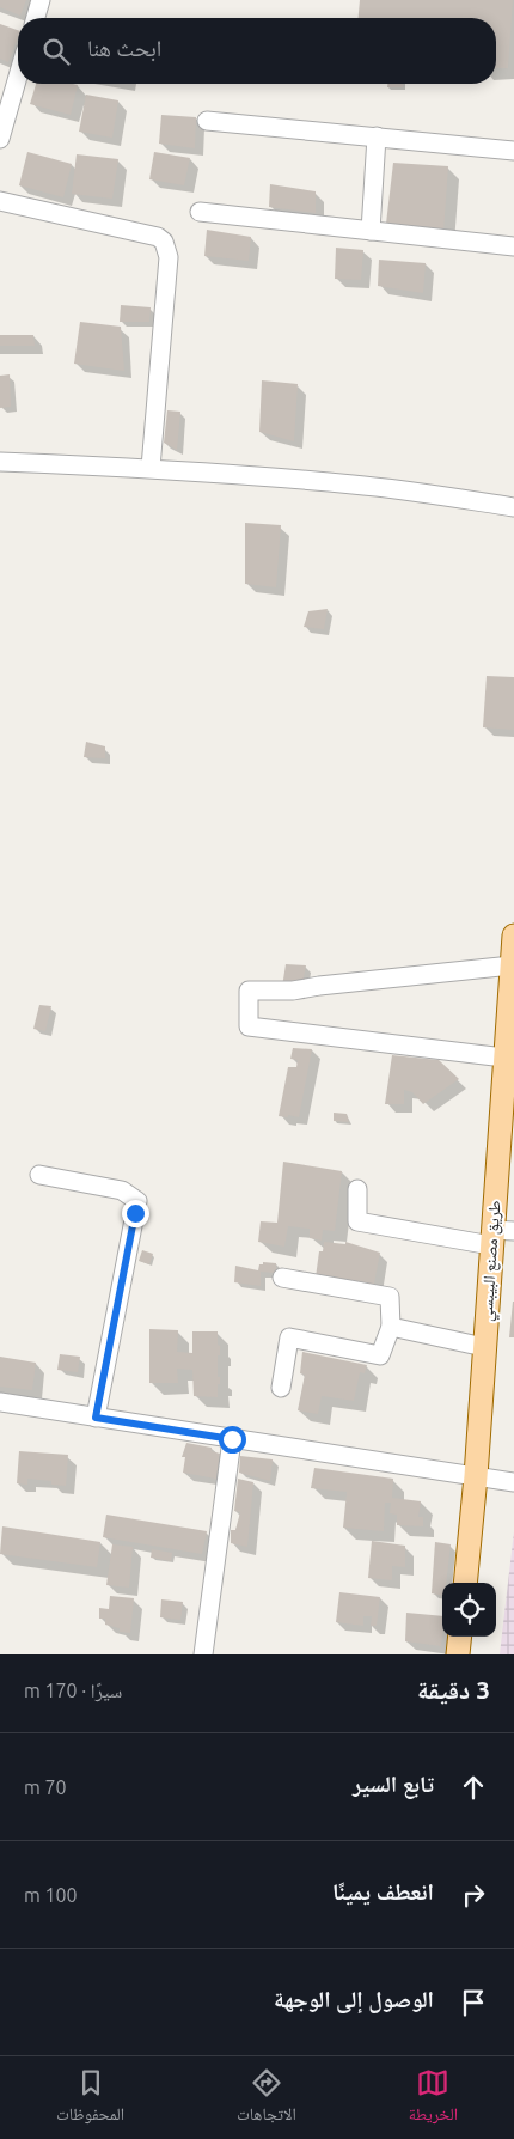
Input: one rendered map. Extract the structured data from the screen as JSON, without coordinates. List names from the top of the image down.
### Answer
{
  "streets": {
    "main road": ["طريق مصنع البيبسي"]
  },
  "page": {
    "search": "ابحث هنا",
    "heading": ["3 دقيقة", "سيرًا · 170 m"],
    "list": [
      ["تابع السير", "70 m"],
      ["انعطف يمينًا", "100 m"],
      "الوصول إلى الوجهة"
    ],
    "nav": ["الخريطة", "الاتجاهات", "المحفوظات"]
  }
}
